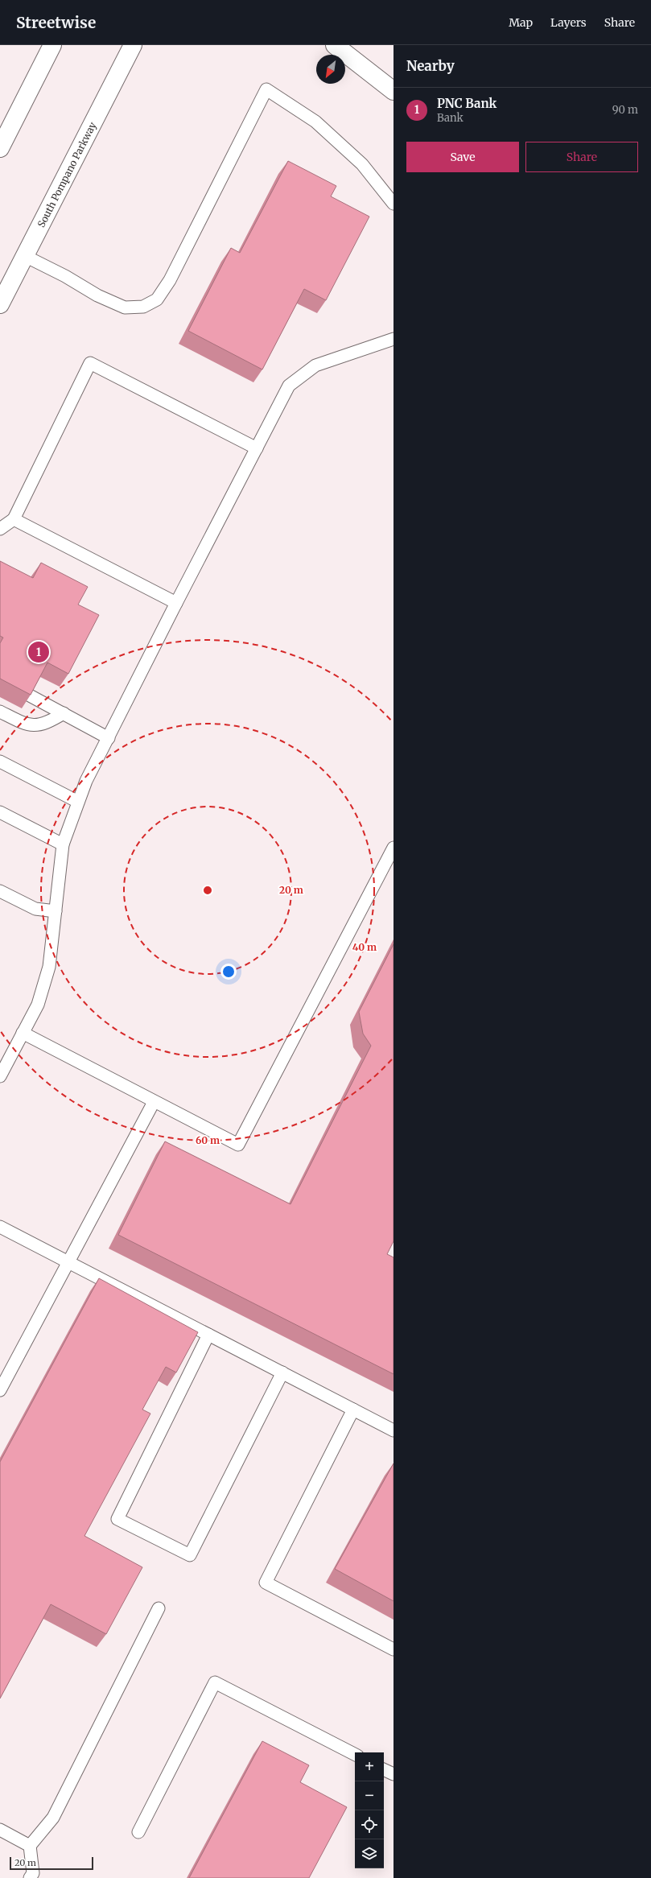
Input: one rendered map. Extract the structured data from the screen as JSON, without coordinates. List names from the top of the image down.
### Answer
{
  "streets": {
    "main road": ["South Pompano Parkway"]
  },
  "scale_bar": "20 m",
  "north": "bottom left",
  "page": {
    "header": "Streetwise",
    "nav": ["Map", "Layers", "Share"],
    "heading": "Nearby",
    "list": [
      {
        "mark": "1",
        "name": "PNC Bank",
        "note": "Bank",
        "value": "90 m"
      }
    ],
    "buttons": ["Save", "Share"],
    "pins": "1",
    "map_buttons": ["+", "−"],
    "scale": "20 m"
  },
  "rings": ["20 m", "40 m", "60 m"]
}
